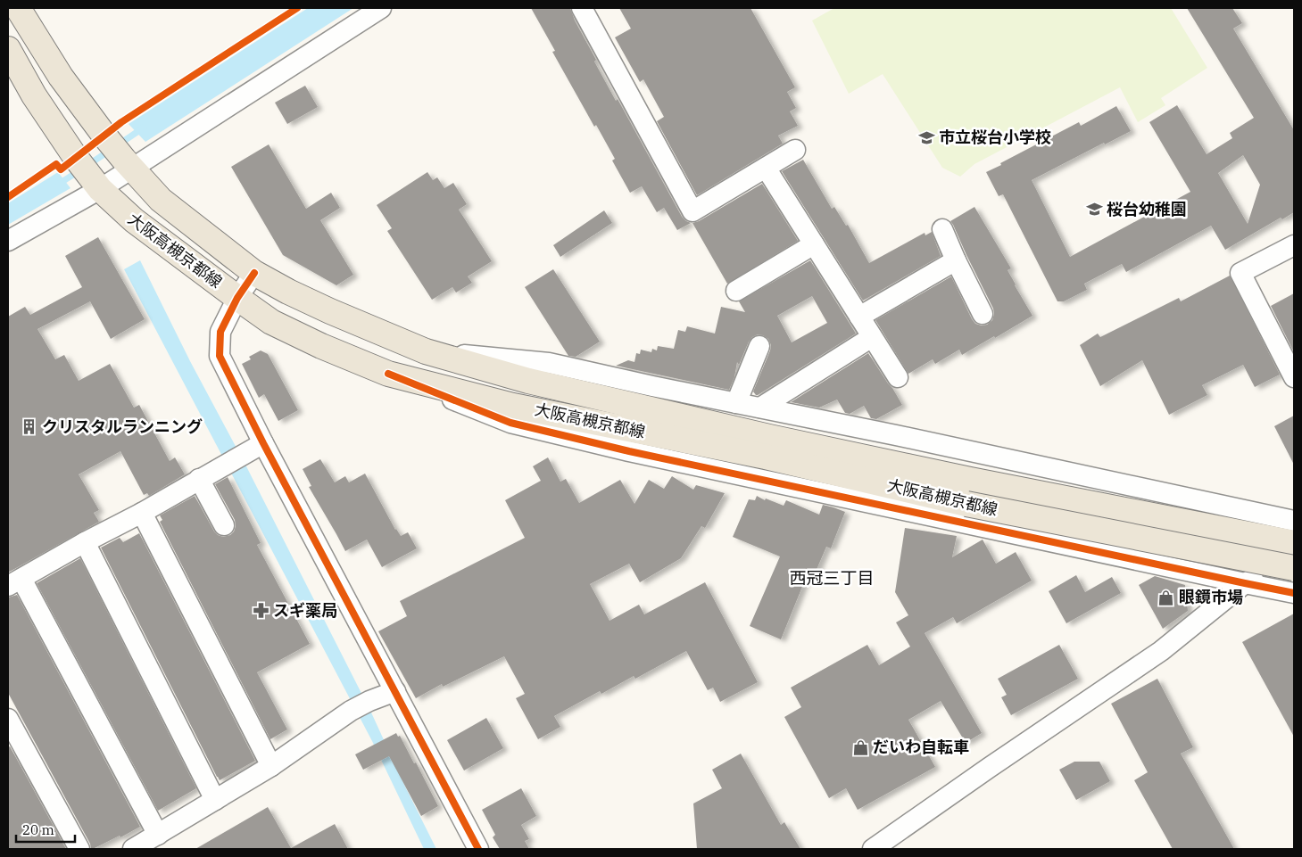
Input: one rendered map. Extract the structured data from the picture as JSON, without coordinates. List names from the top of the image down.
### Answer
{
  "streets": {
    "main road": ["大阪高槻京都線"]
  },
  "districts": ["西冠三丁目"],
  "places": {
    "school or university": ["市立桜台小学校", "桜台幼稚園"],
    "building": ["クリスタルランニング"],
    "shop": ["眼鏡市場", "だいわ自転車"],
    "pharmacy": ["スギ薬局"]
  },
  "scale_bar": "20 m"
}
